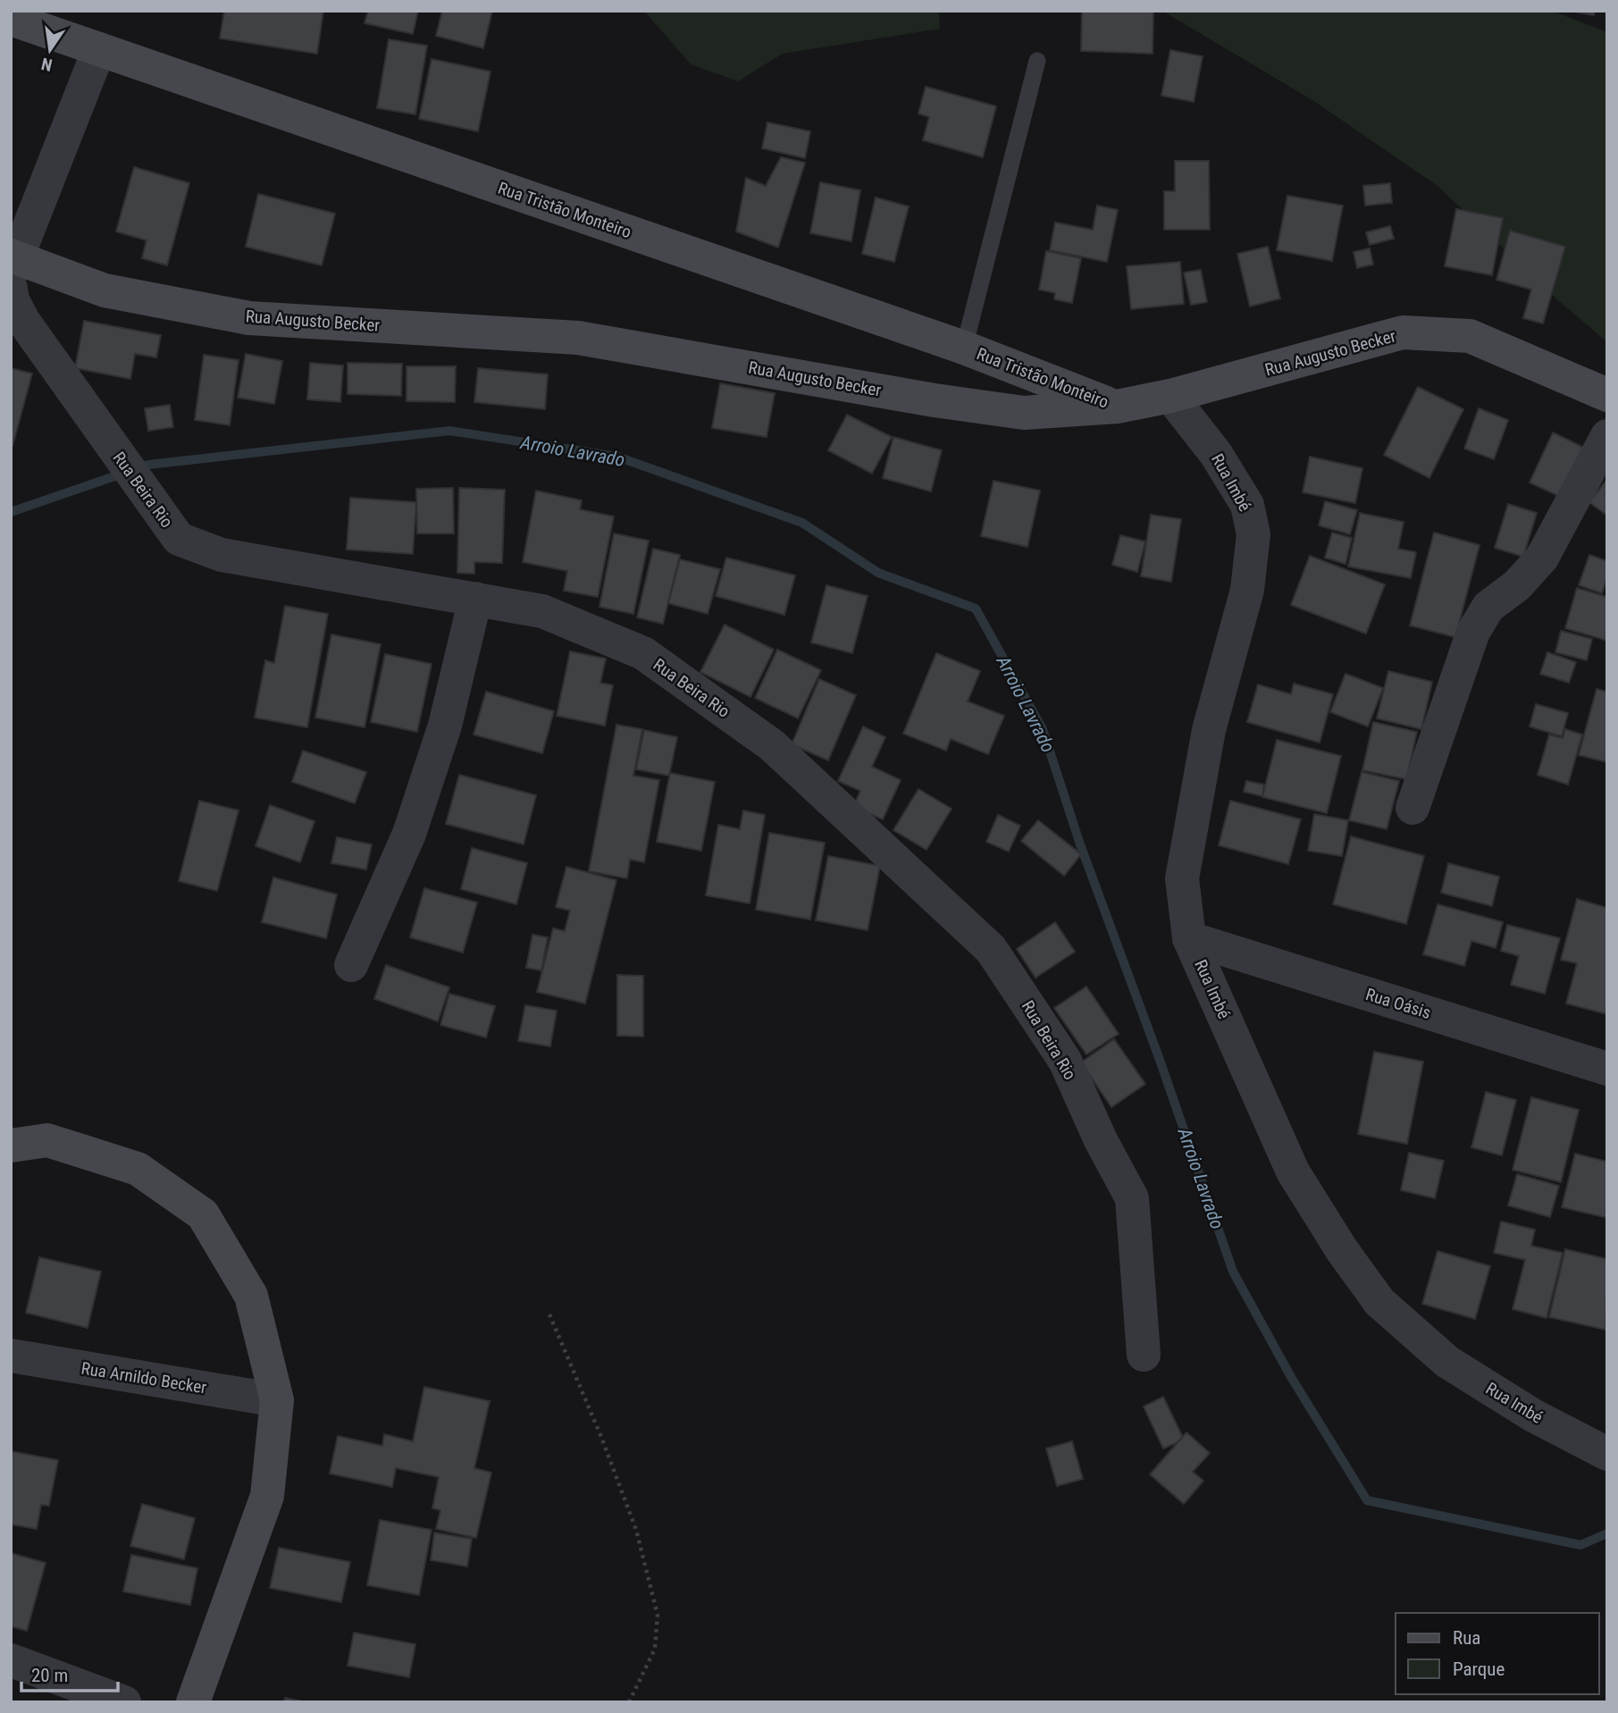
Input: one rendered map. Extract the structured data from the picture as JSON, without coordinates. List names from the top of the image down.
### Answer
{
  "streets": {
    "street": [
      "Rua Tristão Monteiro",
      "Rua Augusto Becker",
      "Rua Imbé",
      "Rua Beira Rio",
      "Rua Oásis",
      "Rua Arnildo Becker"
    ]
  },
  "crossings": [
    ["Rua Tristão Monteiro", "Rua Augusto Becker"],
    ["Rua Augusto Becker", "Rua Imbé"],
    ["Rua Augusto Becker", "Rua Beira Rio"],
    ["Rua Imbé", "Rua Oásis"]
  ],
  "water": ["Arroio Lavrado"],
  "legend": ["Rua", "Parque"],
  "scale_bar": "20 m",
  "north": "bottom"
}
